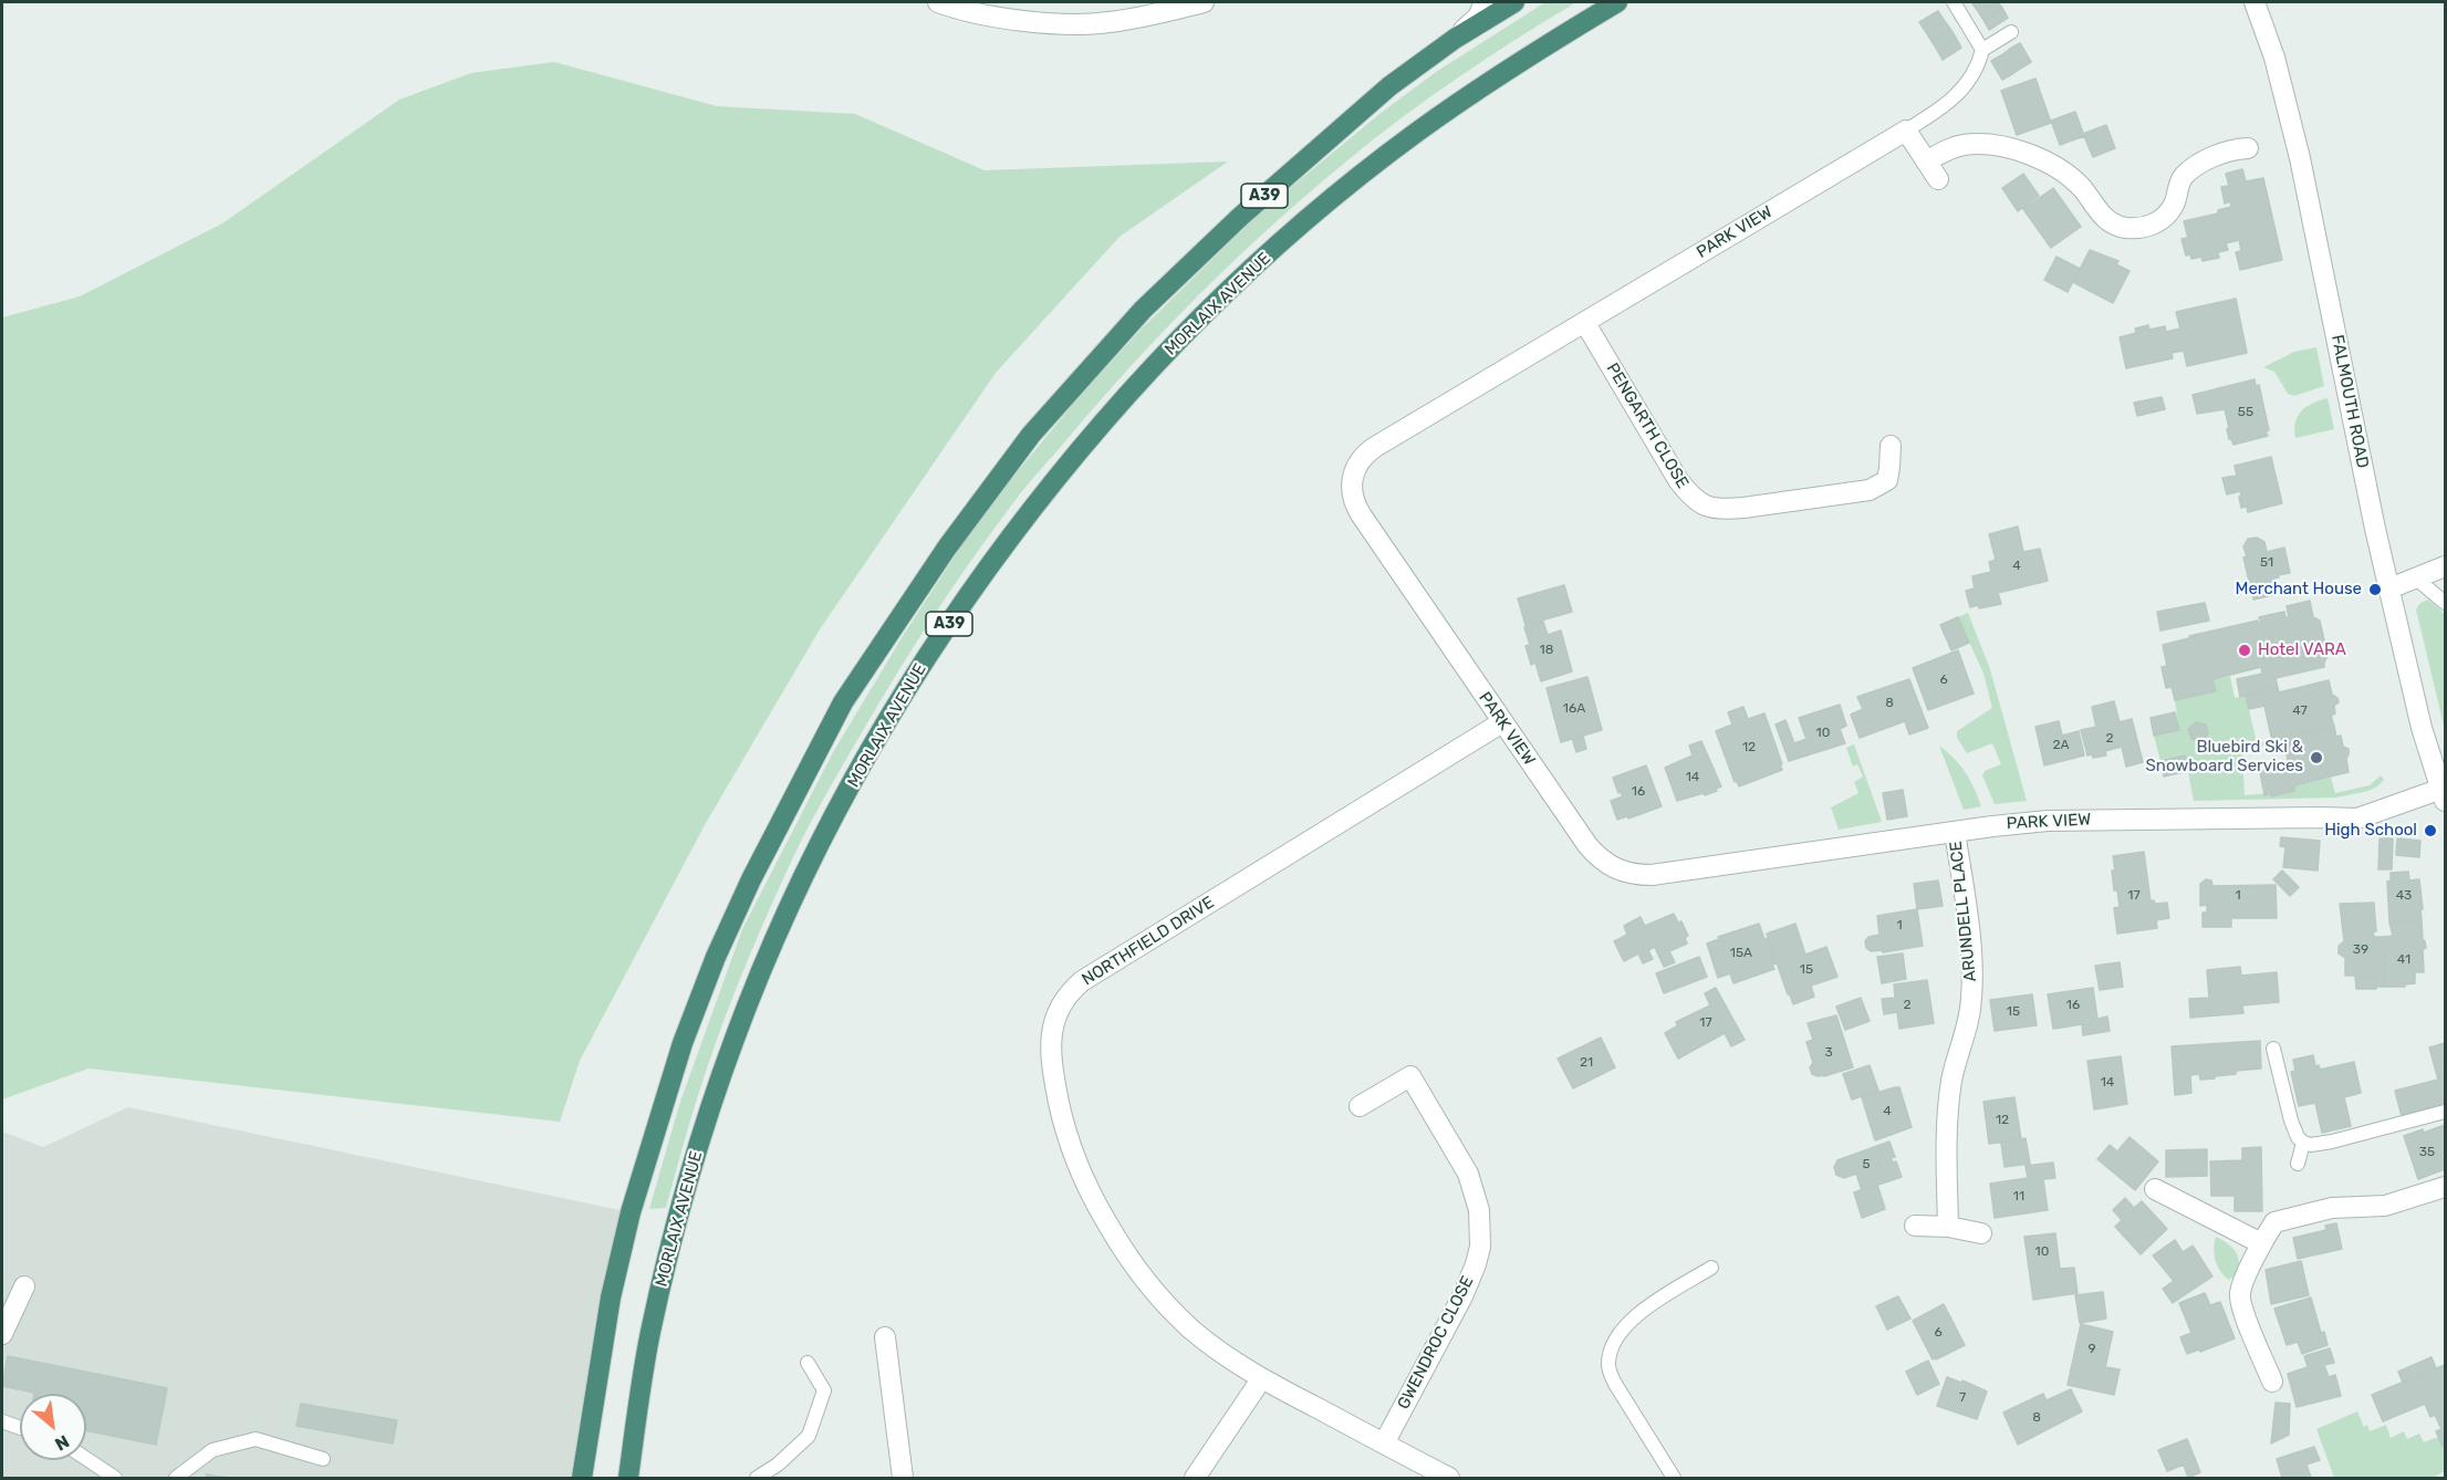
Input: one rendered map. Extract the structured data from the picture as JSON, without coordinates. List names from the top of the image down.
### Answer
{
  "streets": {
    "highway": ["A39", "MORLAIX AVENUE"],
    "street": [
      "PARK VIEW",
      "FALMOUTH ROAD",
      "PENGARTH CLOSE",
      "ARUNDELL PLACE",
      "NORTHFIELD DRIVE",
      "GWENDROC CLOSE"
    ]
  },
  "crossings": [
    ["PARK VIEW", "FALMOUTH ROAD"],
    ["PARK VIEW", "PENGARTH CLOSE"],
    ["PARK VIEW", "ARUNDELL PLACE"],
    ["PARK VIEW", "NORTHFIELD DRIVE"],
    ["NORTHFIELD DRIVE", "GWENDROC CLOSE"]
  ],
  "places": [
    "Merchant House",
    "Hotel VARA",
    "Bluebird Ski & Snowboard Services",
    "High School"
  ],
  "house_numbers": [
    "55",
    "51",
    "4",
    "18",
    "6",
    "8",
    "16A",
    "47",
    "10",
    "2",
    "2A",
    "12",
    "14",
    "16",
    "17",
    "1",
    "43",
    "1",
    "39",
    "15A",
    "41",
    "15",
    "2",
    "16",
    "15",
    "17",
    "3",
    "21",
    "14",
    "4",
    "12",
    "35",
    "5",
    "11",
    "10",
    "6",
    "9",
    "7",
    "8"
  ],
  "north": "bottom right"
}
